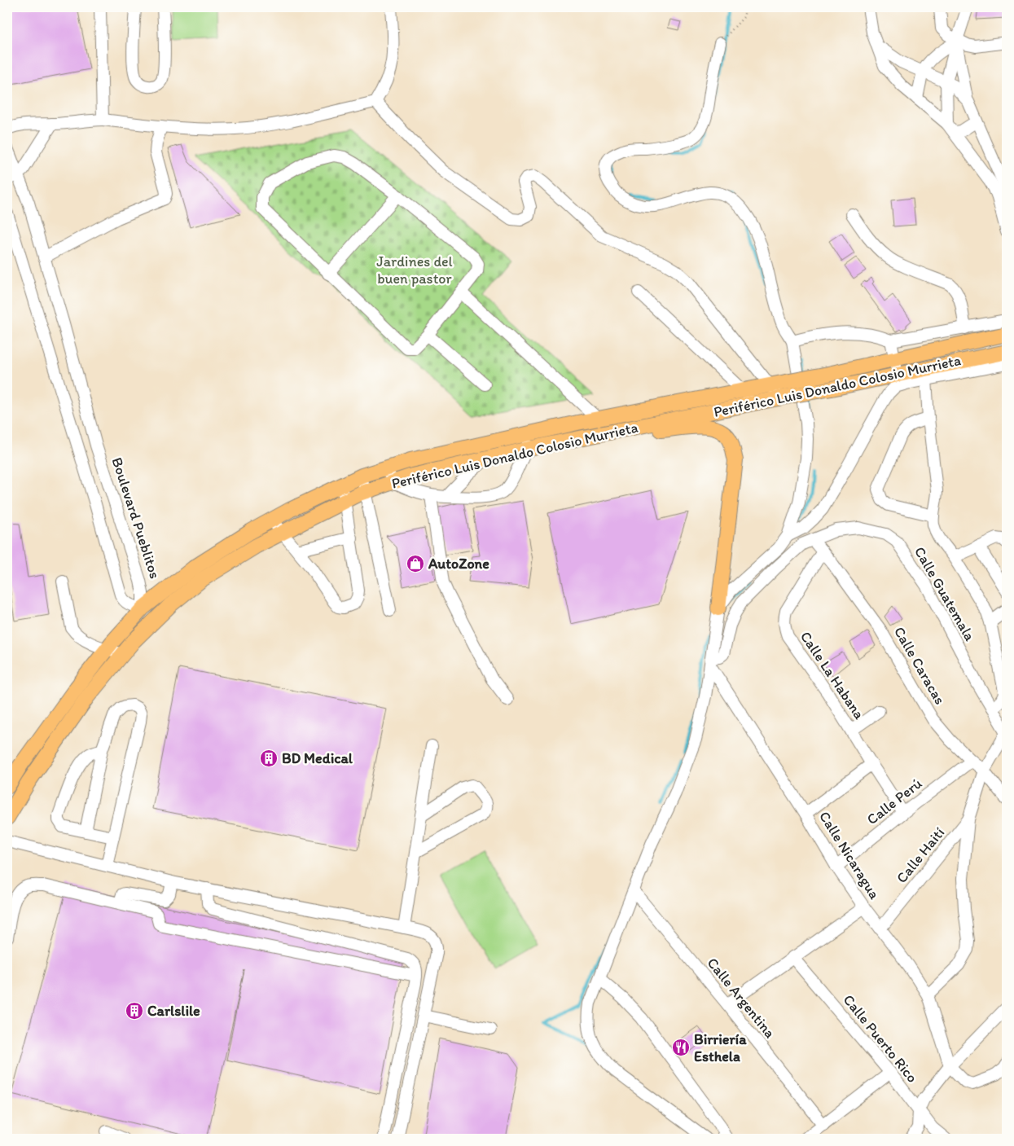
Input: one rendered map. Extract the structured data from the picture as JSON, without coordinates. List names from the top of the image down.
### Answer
{
  "streets": {
    "main road": ["Periférico Luis Donaldo Colosio Murrieta"],
    "street": [
      "Boulevard Pueblitos",
      "Calle Guatemala",
      "Calle Caracas",
      "Calle La Habana",
      "Calle Perú",
      "Calle Nicaragua",
      "Calle Haití",
      "Calle Argentina",
      "Calle Puerto Rico"
    ]
  },
  "crossings": [
    ["Periférico Luis Donaldo Colosio Murrieta", "Boulevard Pueblitos"],
    ["Calle Guatemala", "Calle Caracas"],
    ["Calle Guatemala", "Calle Nicaragua"],
    ["Calle Caracas", "Calle La Habana"],
    ["Calle Caracas", "Calle Perú"],
    ["Calle La Habana", "Calle Perú"],
    ["Calle Perú", "Calle Nicaragua"],
    ["Calle Nicaragua", "Calle Haití"]
  ],
  "parks": ["Jardines del buen pastor"],
  "places": {
    "shop": ["AutoZone"],
    "building": ["BD Medical", "Carlslile"],
    "restaurant": ["Birriería Esthela"]
  }
}
